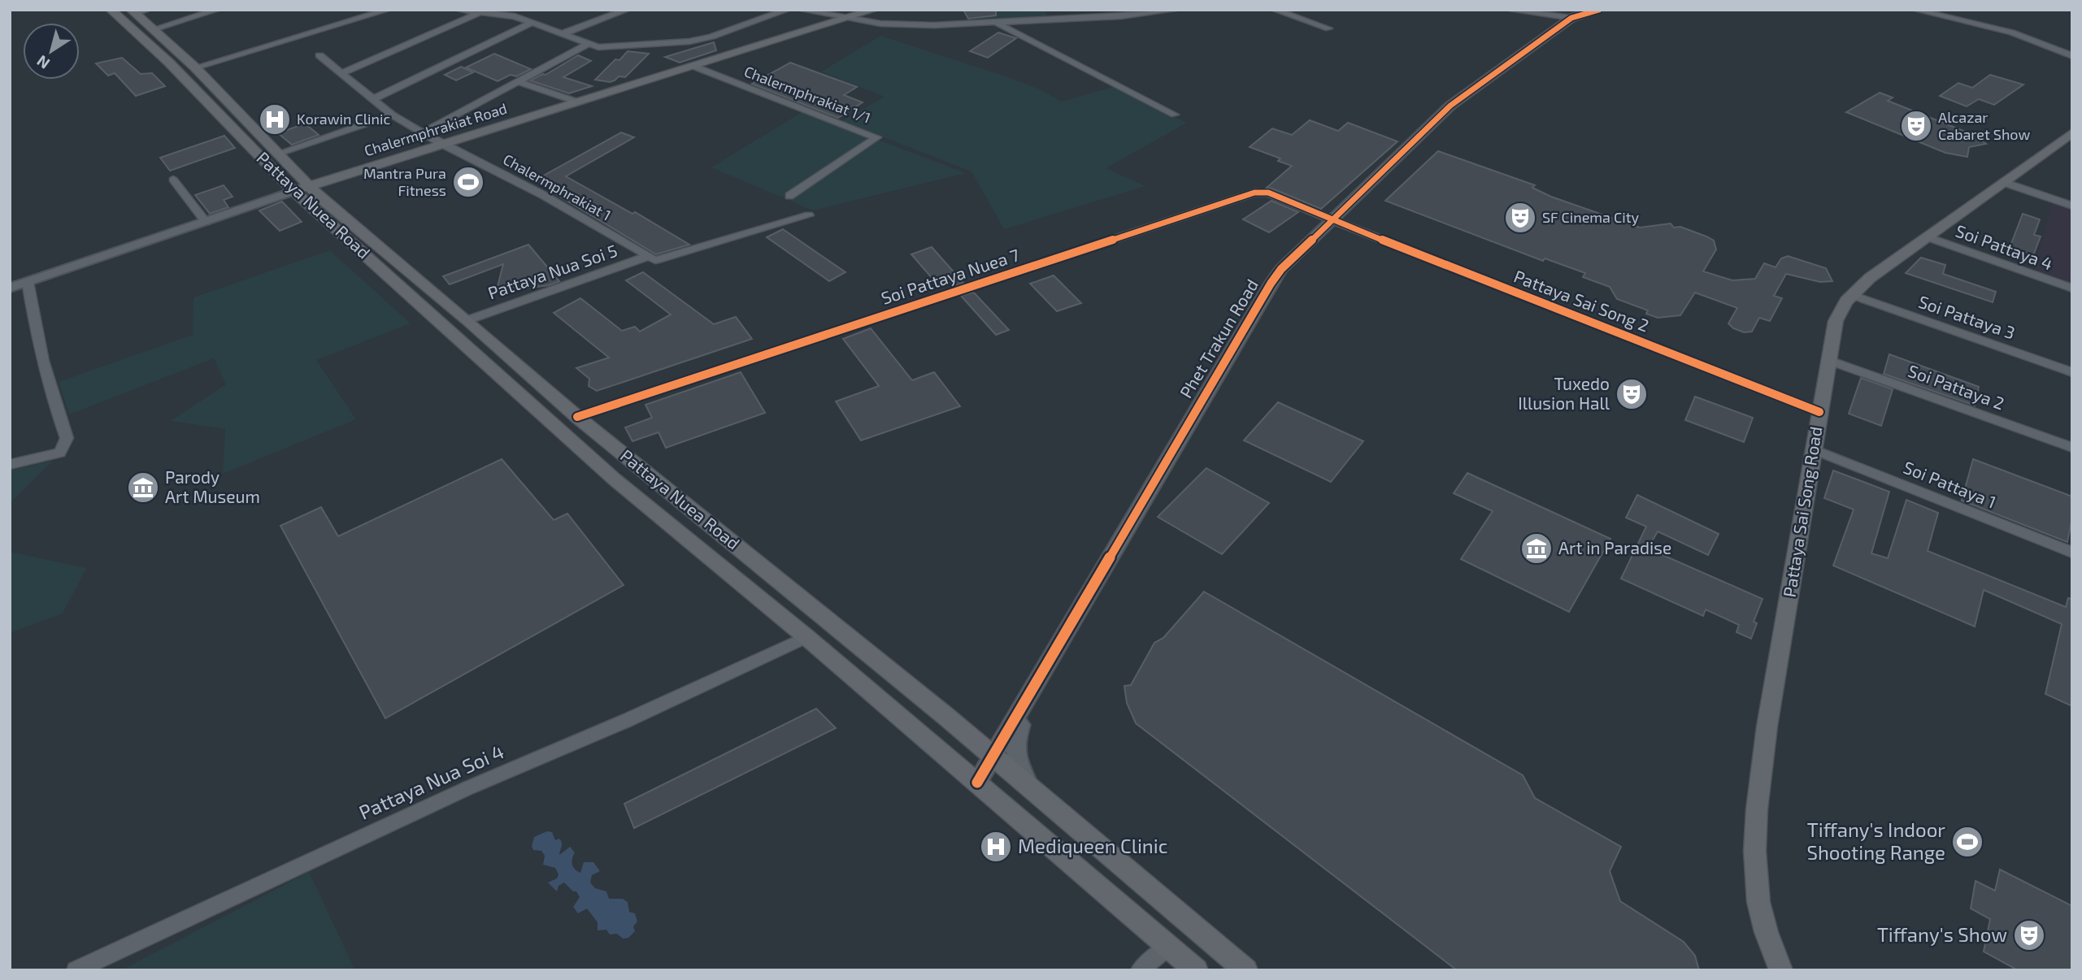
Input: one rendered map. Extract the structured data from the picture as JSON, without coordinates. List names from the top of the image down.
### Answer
{
  "streets": {
    "main road": ["Chalermphrakiat Road", "Pattaya Nuea Road", "Pattaya Sai Song Road"],
    "street": [
      "Chalermphrakiat 1/1",
      "Chalermphrakiat 1",
      "Soi Pattaya 4",
      "Pattaya Nua Soi 5",
      "Soi Pattaya Nuea 7",
      "Pattaya Sai Song 2",
      "Soi Pattaya 3",
      "Phet Trakun Road",
      "Soi Pattaya 2",
      "Soi Pattaya 1",
      "Pattaya Nua Soi 4"
    ]
  },
  "crossings": [
    ["Chalermphrakiat 1/1", "Chalermphrakiat Road"],
    ["Chalermphrakiat Road", "Chalermphrakiat 1"],
    ["Chalermphrakiat Road", "Pattaya Nuea Road"],
    ["Chalermphrakiat 1", "Pattaya Nua Soi 5"],
    ["Pattaya Nuea Road", "Pattaya Nua Soi 5"],
    ["Pattaya Nuea Road", "Soi Pattaya Nuea 7"],
    ["Pattaya Nuea Road", "Phet Trakun Road"],
    ["Pattaya Nuea Road", "Pattaya Nua Soi 4"],
    ["Soi Pattaya 4", "Pattaya Sai Song Road"],
    ["Soi Pattaya Nuea 7", "Pattaya Sai Song 2"],
    ["Soi Pattaya Nuea 7", "Phet Trakun Road"],
    ["Pattaya Sai Song 2", "Phet Trakun Road"],
    ["Pattaya Sai Song 2", "Pattaya Sai Song Road"],
    ["Soi Pattaya 3", "Pattaya Sai Song Road"],
    ["Soi Pattaya 2", "Pattaya Sai Song Road"],
    ["Soi Pattaya 1", "Pattaya Sai Song Road"]
  ],
  "places": {
    "hospital": ["Korawin Clinic", "Mediqueen Clinic"],
    "theatre": [
      "Alcazar Cabaret Show",
      "SF Cinema City",
      "Tuxedo Illusion Hall",
      "Tiffany's Show"
    ],
    "sports": ["Mantra Pura Fitness", "Tiffany's Indoor Shooting Range"],
    "museum": ["Parody Art Museum", "Art in Paradise"]
  },
  "north": "bottom left"
}
